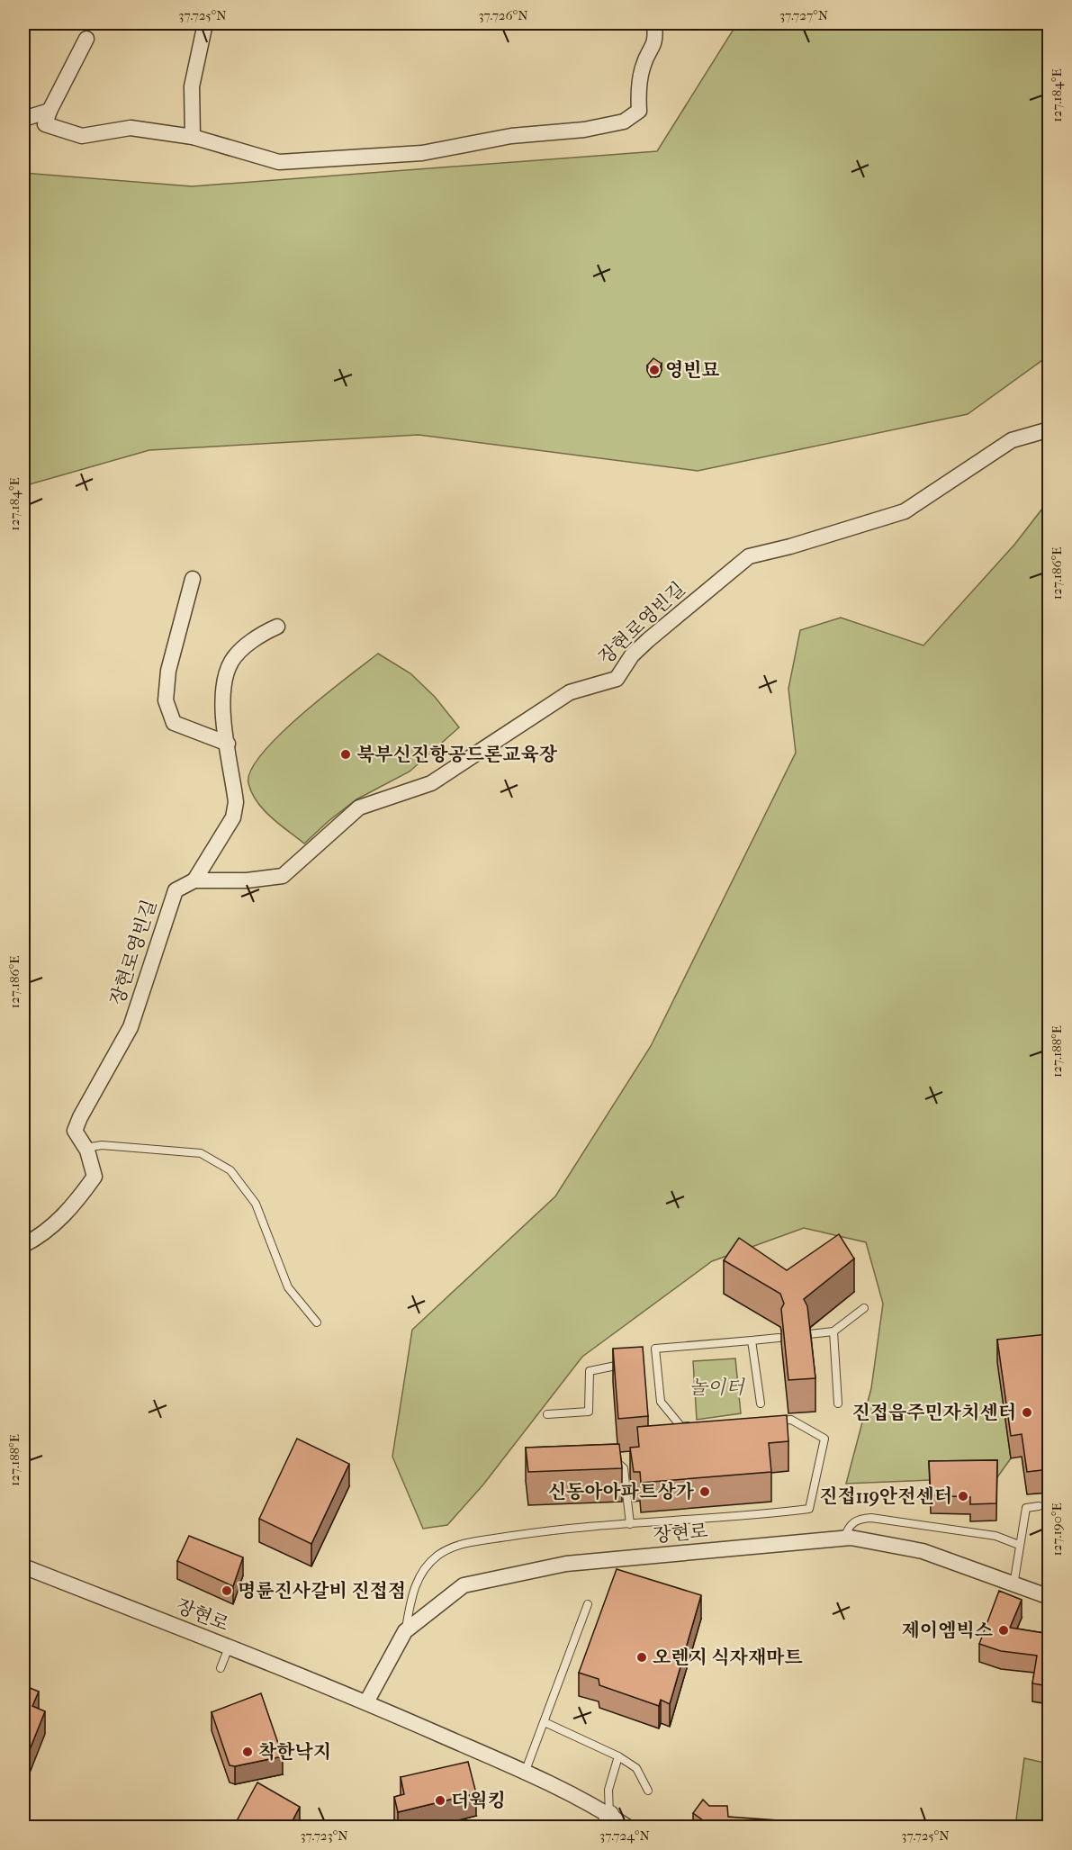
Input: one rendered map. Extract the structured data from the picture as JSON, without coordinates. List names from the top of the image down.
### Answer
{
  "streets": {
    "street": ["장현로영빈길", "장현로"]
  },
  "parks": ["놀이터"],
  "places": [
    "영빈묘",
    "북부신진항공드론교육장",
    "진접읍주민자치센터",
    "신동아아파트상가",
    "진접119안전센터",
    "명륜진사갈비 진접점",
    "제이엠빅스",
    "오렌지 식자재마트",
    "착한낙지",
    "더웍킹"
  ],
  "coordinates": [
    "37.725°N",
    "37.726°N",
    "37.727°N",
    "127.184°E",
    "127.186°E",
    "127.188°E",
    "127.190°E",
    "37.723°N",
    "37.724°N"
  ]
}
